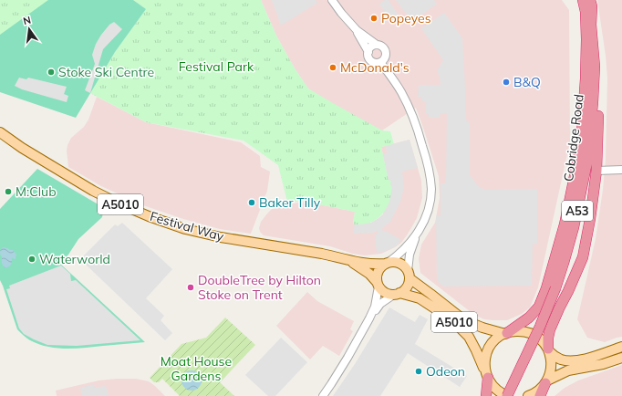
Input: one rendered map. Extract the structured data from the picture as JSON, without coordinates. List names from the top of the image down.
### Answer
{
  "streets": {
    "highway": ["Cobridge Road", "A53"],
    "main road": ["A5010", "Festival Way"]
  },
  "crossings": [
    ["A5010", "Festival Way"]
  ],
  "parks": ["Festival Park", "Moat House Gardens"],
  "places": [
    "Popeyes",
    "McDonald's",
    "Stoke Ski Centre",
    "B&Q",
    "M:Club",
    "Baker Tilly",
    "Waterworld",
    "DoubleTree by Hilton Stoke on Trent",
    "Odeon"
  ],
  "north": "top"
}
